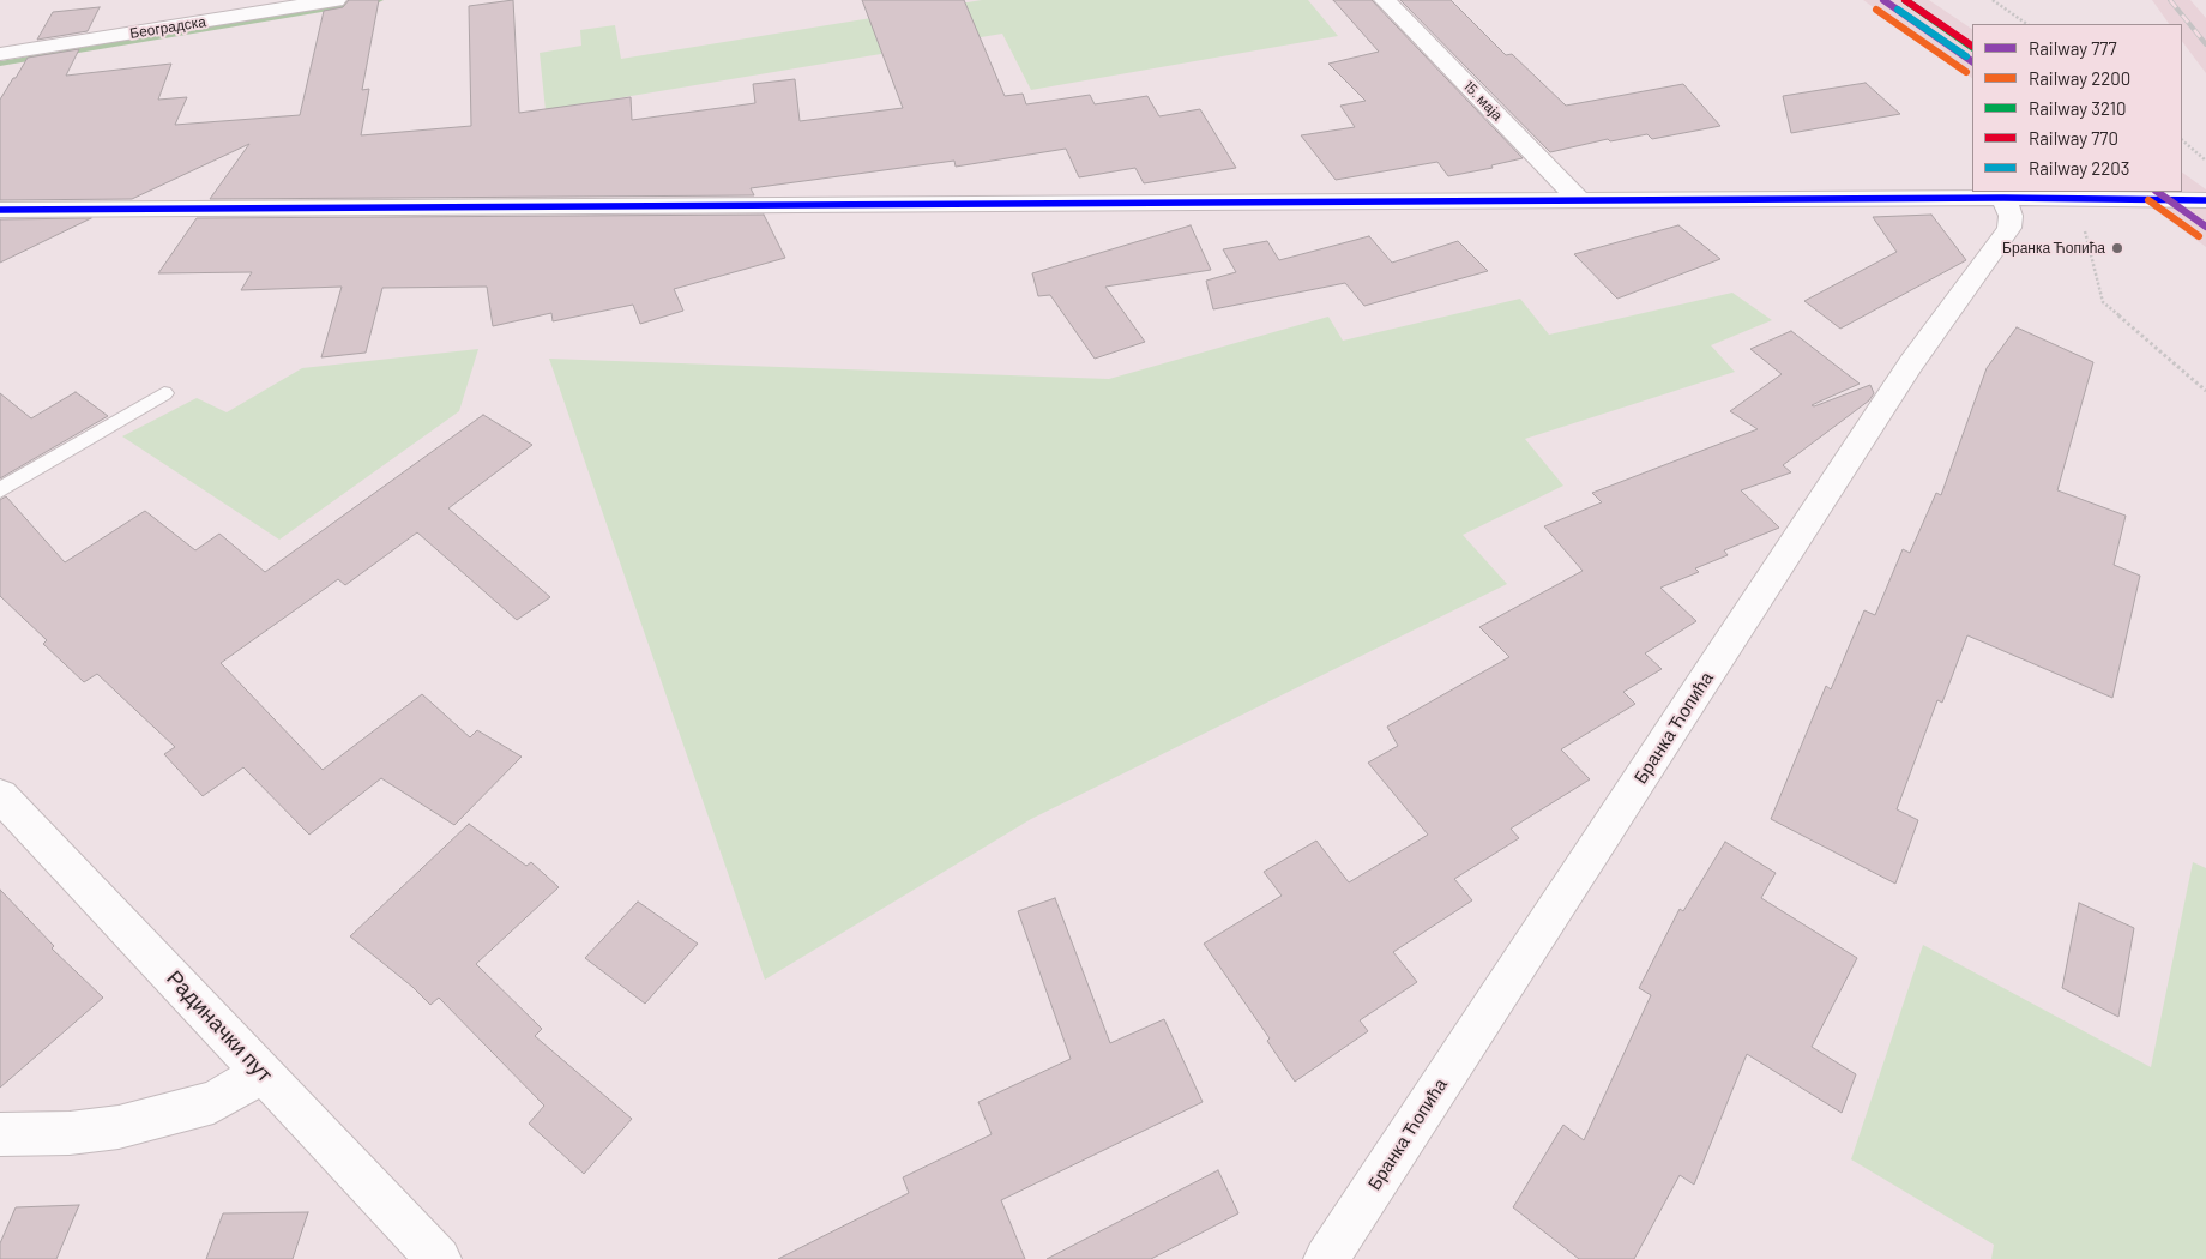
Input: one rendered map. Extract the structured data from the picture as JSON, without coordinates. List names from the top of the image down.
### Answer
{
  "streets": {
    "street": [
      "Београдска",
      "15. маја",
      "Бранка Ћопића",
      "Радиначки пут"
    ]
  },
  "places": ["Бранка Ћопића"],
  "lines": [
    "rail line 777",
    "rail line 3210",
    "rail line 770",
    "rail line 2200",
    "rail line 2203"
  ],
  "legend": [
    "Railway 777",
    "Railway 2200",
    "Railway 3210",
    "Railway 770",
    "Railway 2203"
  ]
}
